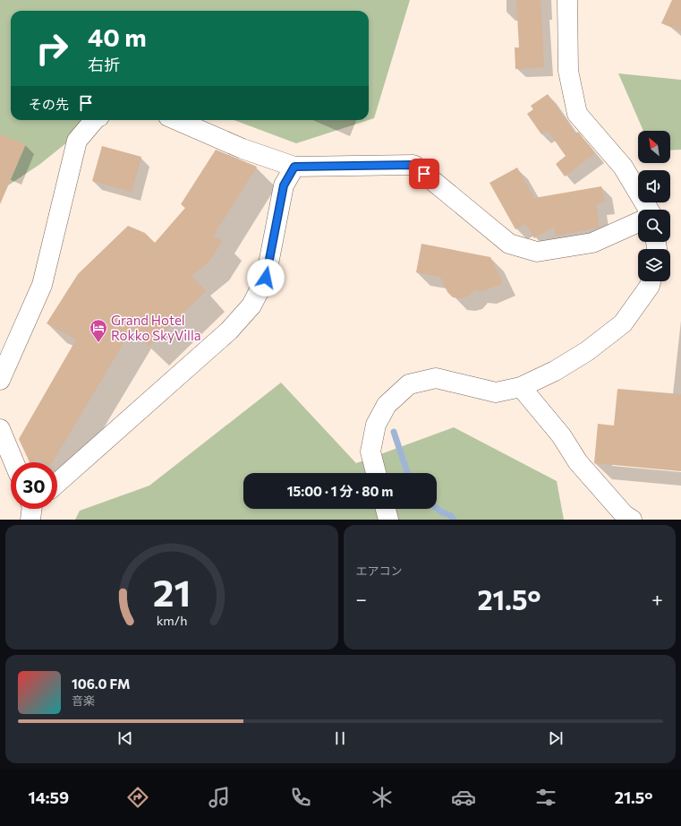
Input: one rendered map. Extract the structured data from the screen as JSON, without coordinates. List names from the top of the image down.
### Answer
{
  "places": {
    "hotel": ["Grand Hotel Rokko SkyVilla"]
  },
  "north": "top left",
  "page": {
    "turn": ["40 m", "右折"],
    "then": "その先",
    "limit": "30",
    "trip": "15:00 · 1 分 · 80 m",
    "tile": "エアコン",
    "heat": ["−", "21.5°", "+"],
    "song": ["106.0 FM", "音楽"],
    "tabs": ["14:59", "21.5°"],
    "gauge": ["21", "km/h"]
  }
}
